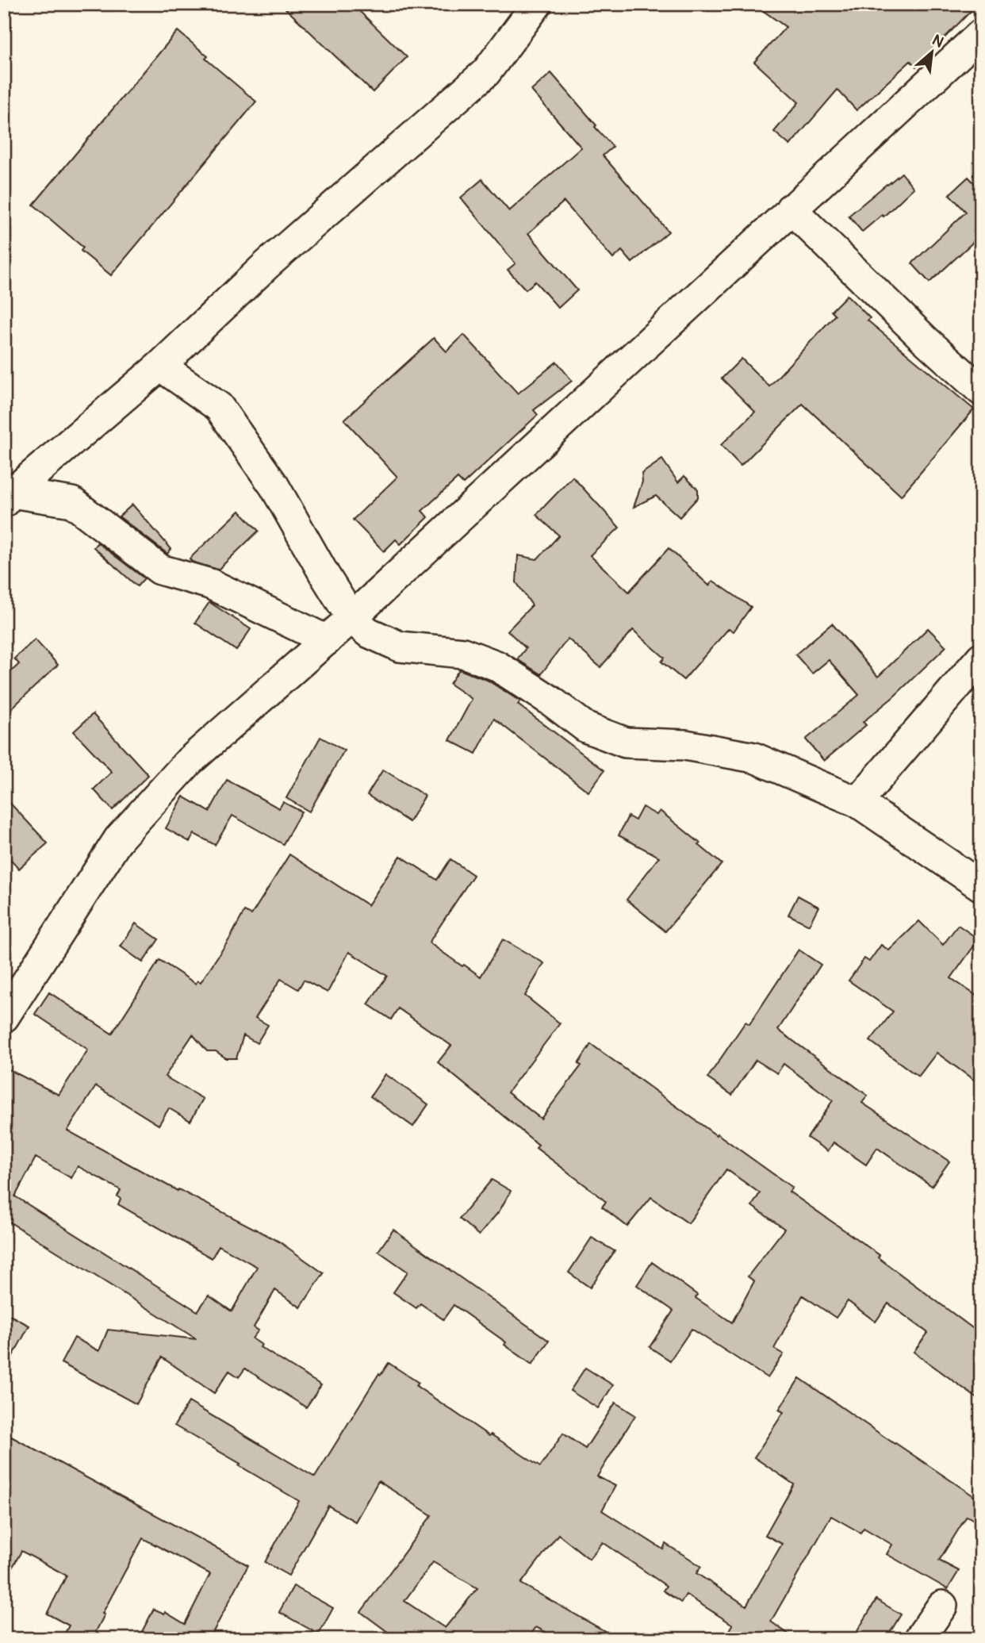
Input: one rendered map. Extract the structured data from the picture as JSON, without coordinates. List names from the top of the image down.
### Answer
{
  "north": "top right"
}
